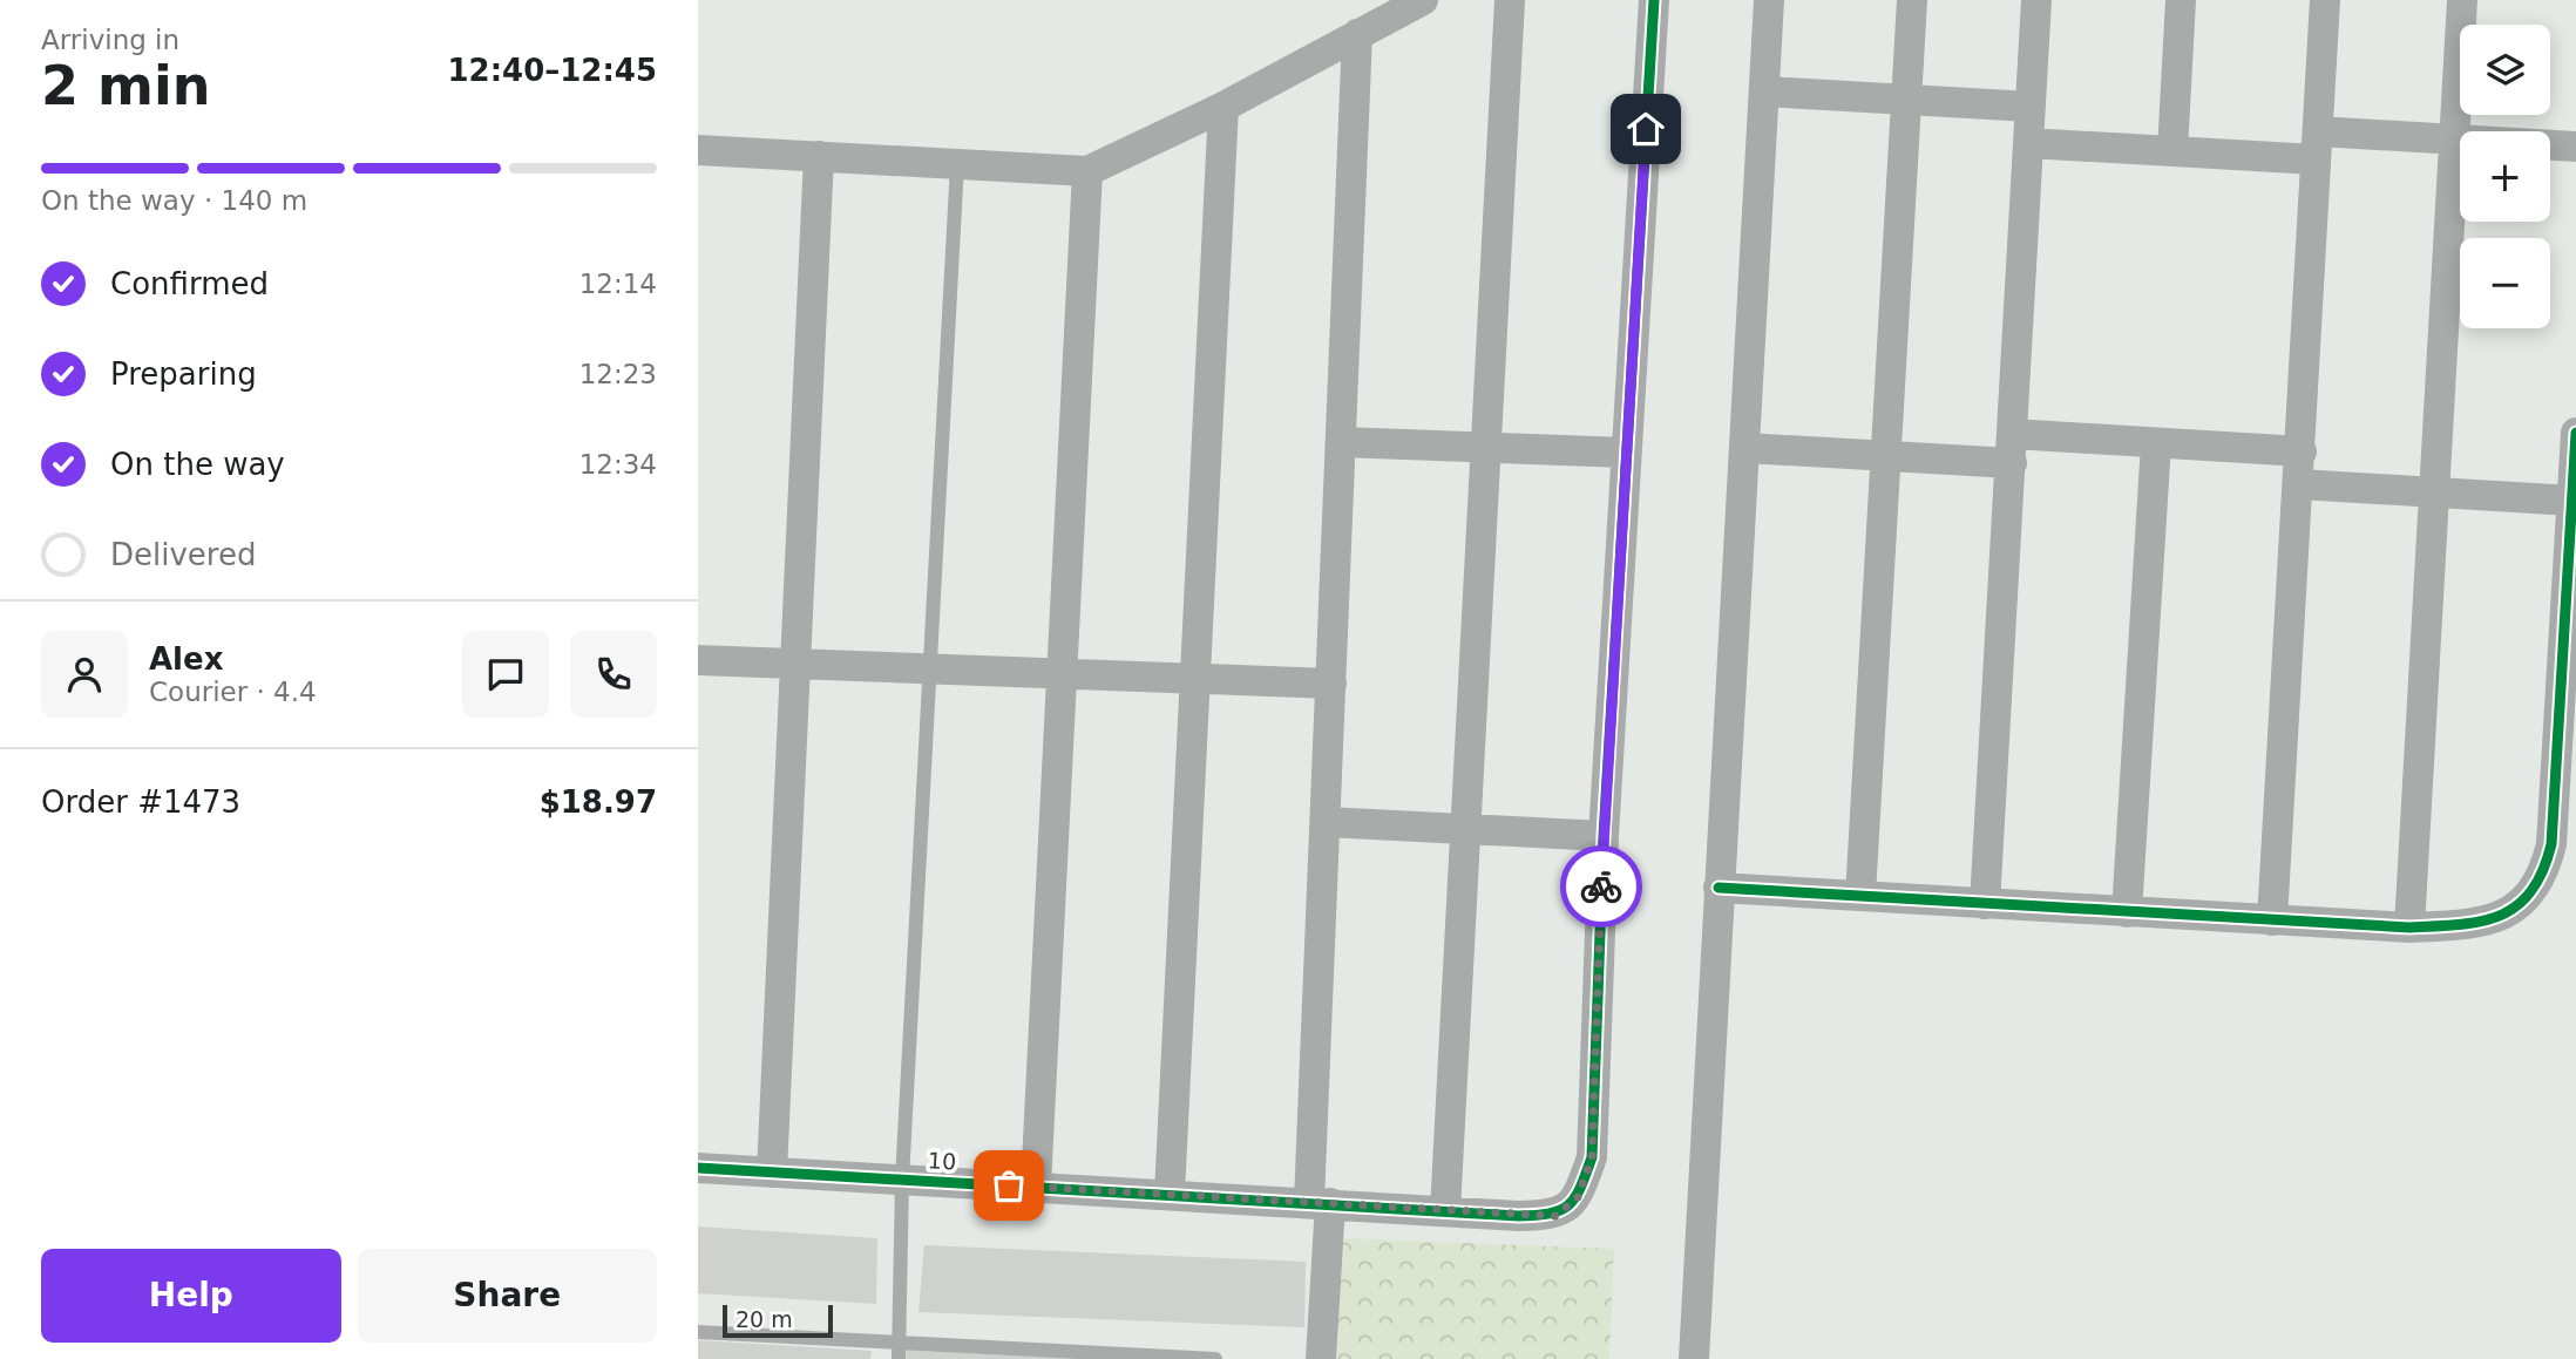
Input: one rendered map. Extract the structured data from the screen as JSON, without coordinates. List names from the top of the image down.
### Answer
{
  "streets": {
    "street": ["10"]
  },
  "scale_bar": "20 m",
  "page": {
    "heading": ["2 min", "Arriving in", "12:40–12:45"],
    "panel": [
      "Alex",
      "Courier · 4.4",
      "Order #1473",
      "$18.97"
    ],
    "map_buttons": ["+", "−"],
    "bar": "On the way · 140 m",
    "list": [
      ["Confirmed", "12:14"],
      ["Preparing", "12:23"],
      ["On the way", "12:34"],
      "Delivered"
    ],
    "buttons": ["Help", "Share"],
    "scale": "20 m"
  }
}
